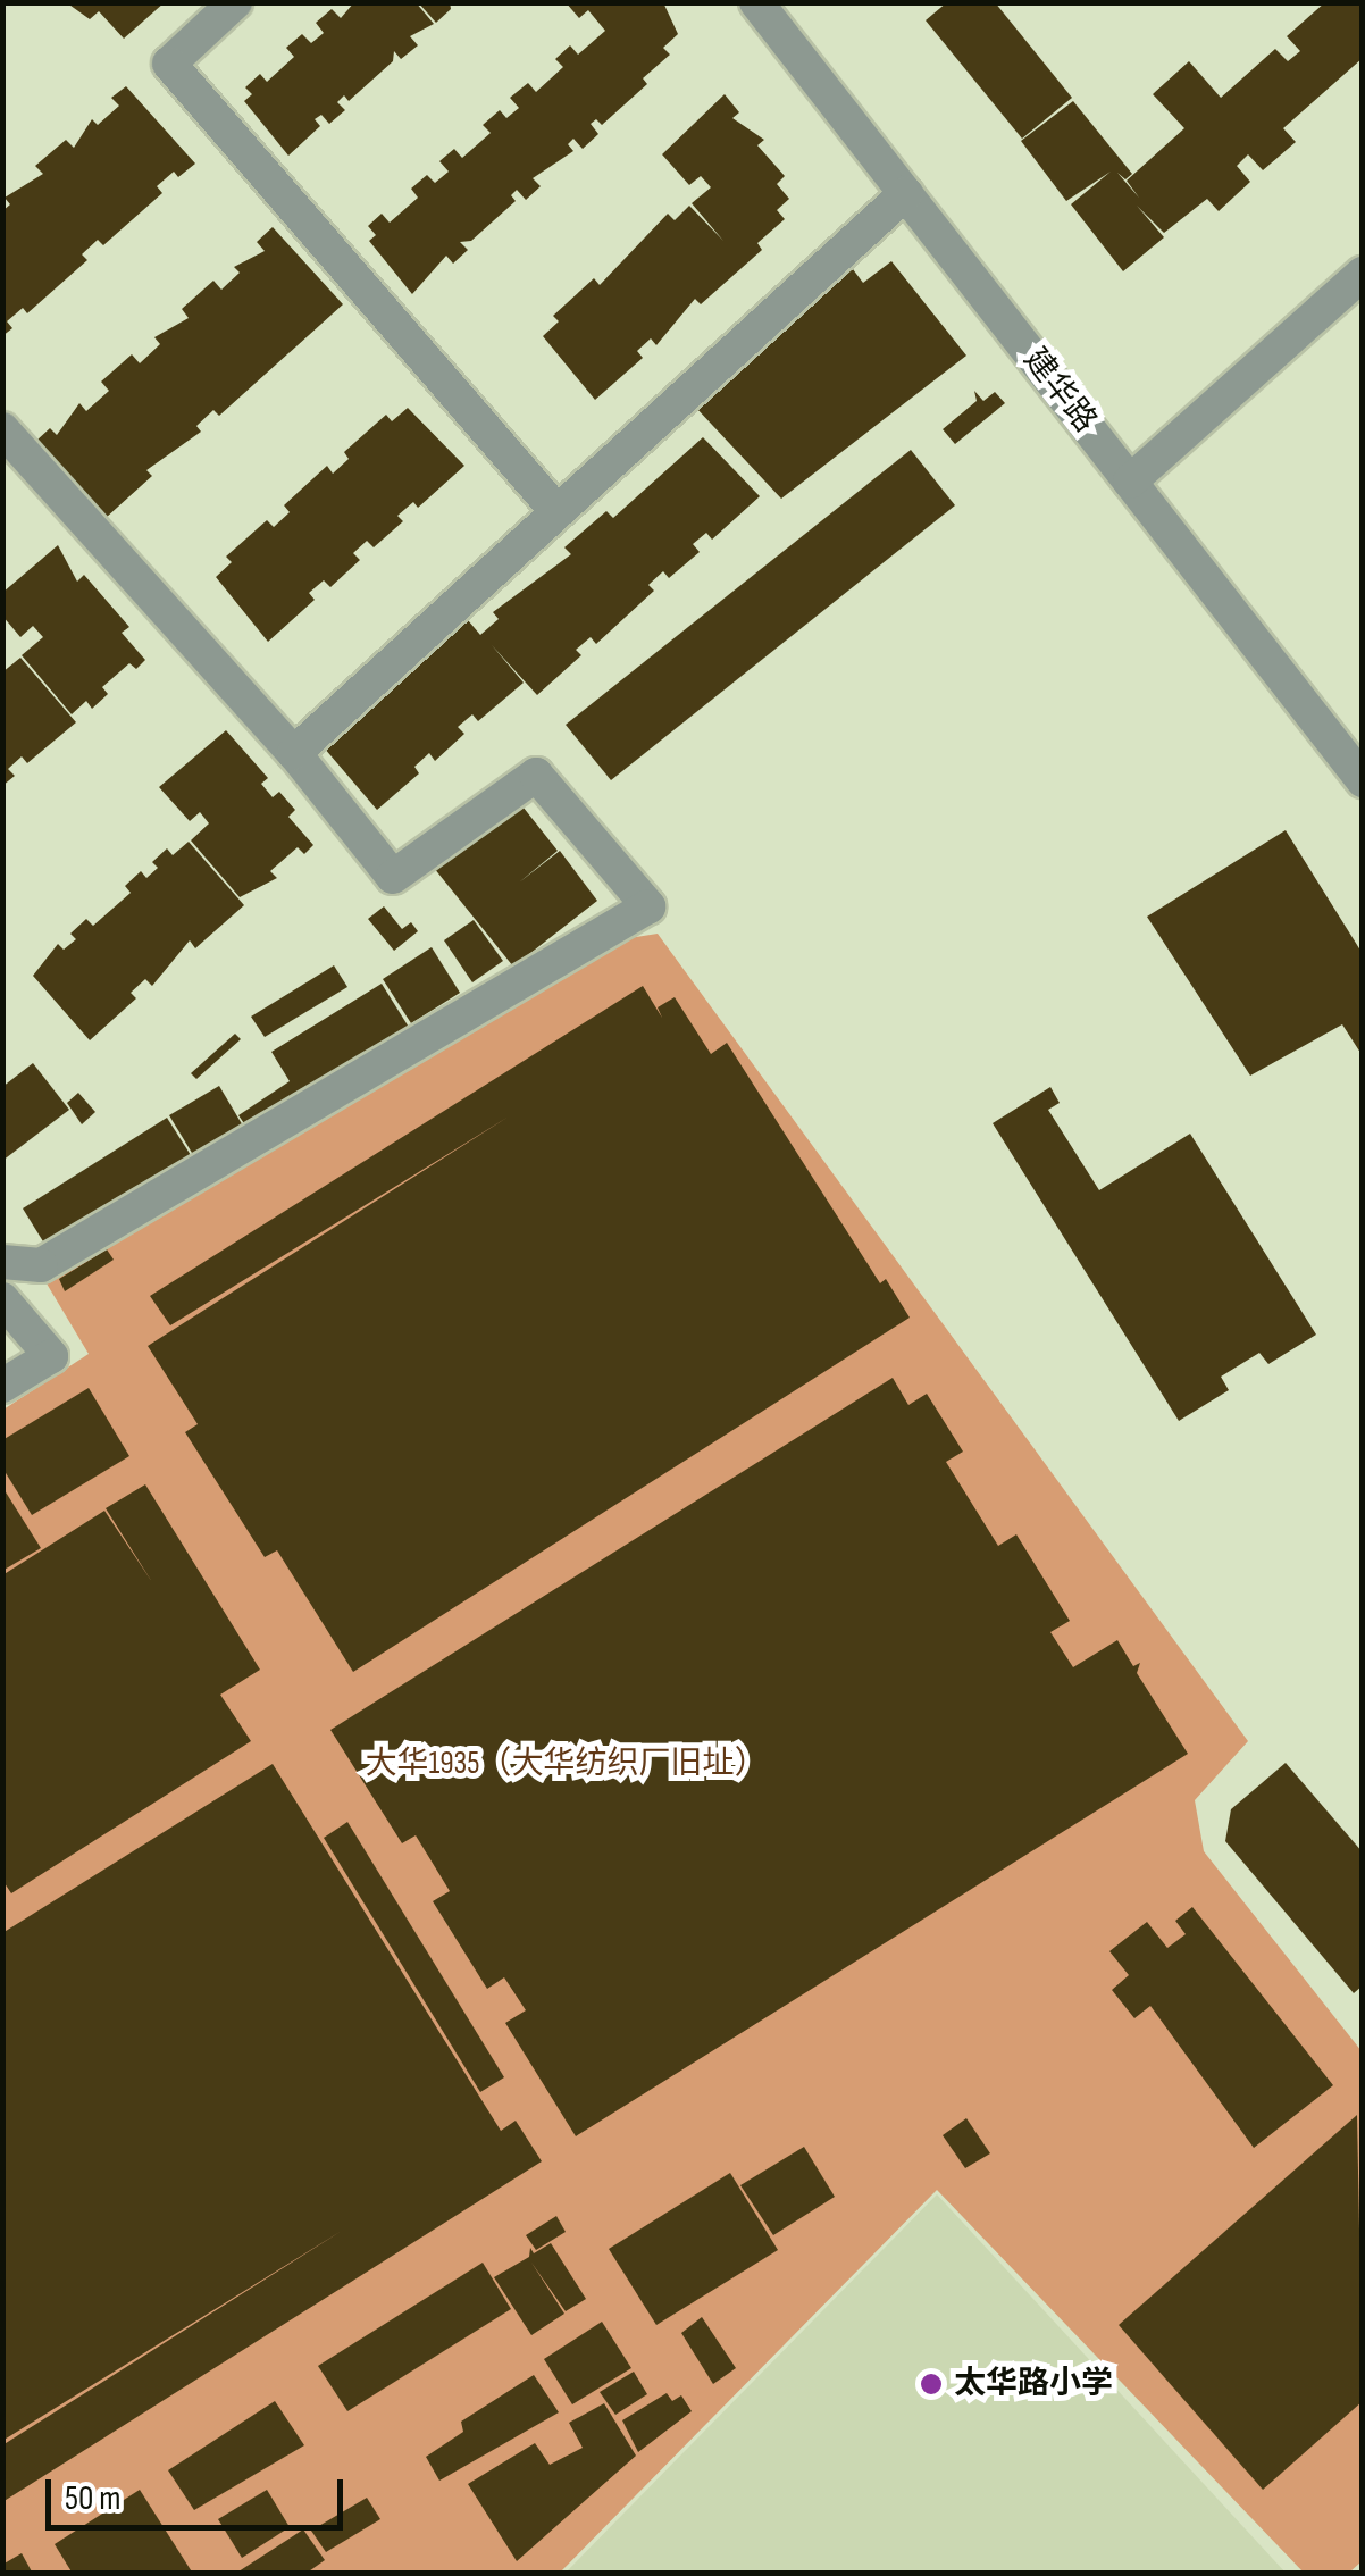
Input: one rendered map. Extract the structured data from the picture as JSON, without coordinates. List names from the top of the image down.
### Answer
{
  "streets": {
    "street": ["建华路"]
  },
  "parks": ["大华1935（大华纺织厂旧址）"],
  "places": ["太华路小学"],
  "scale_bar": "50 m"
}
